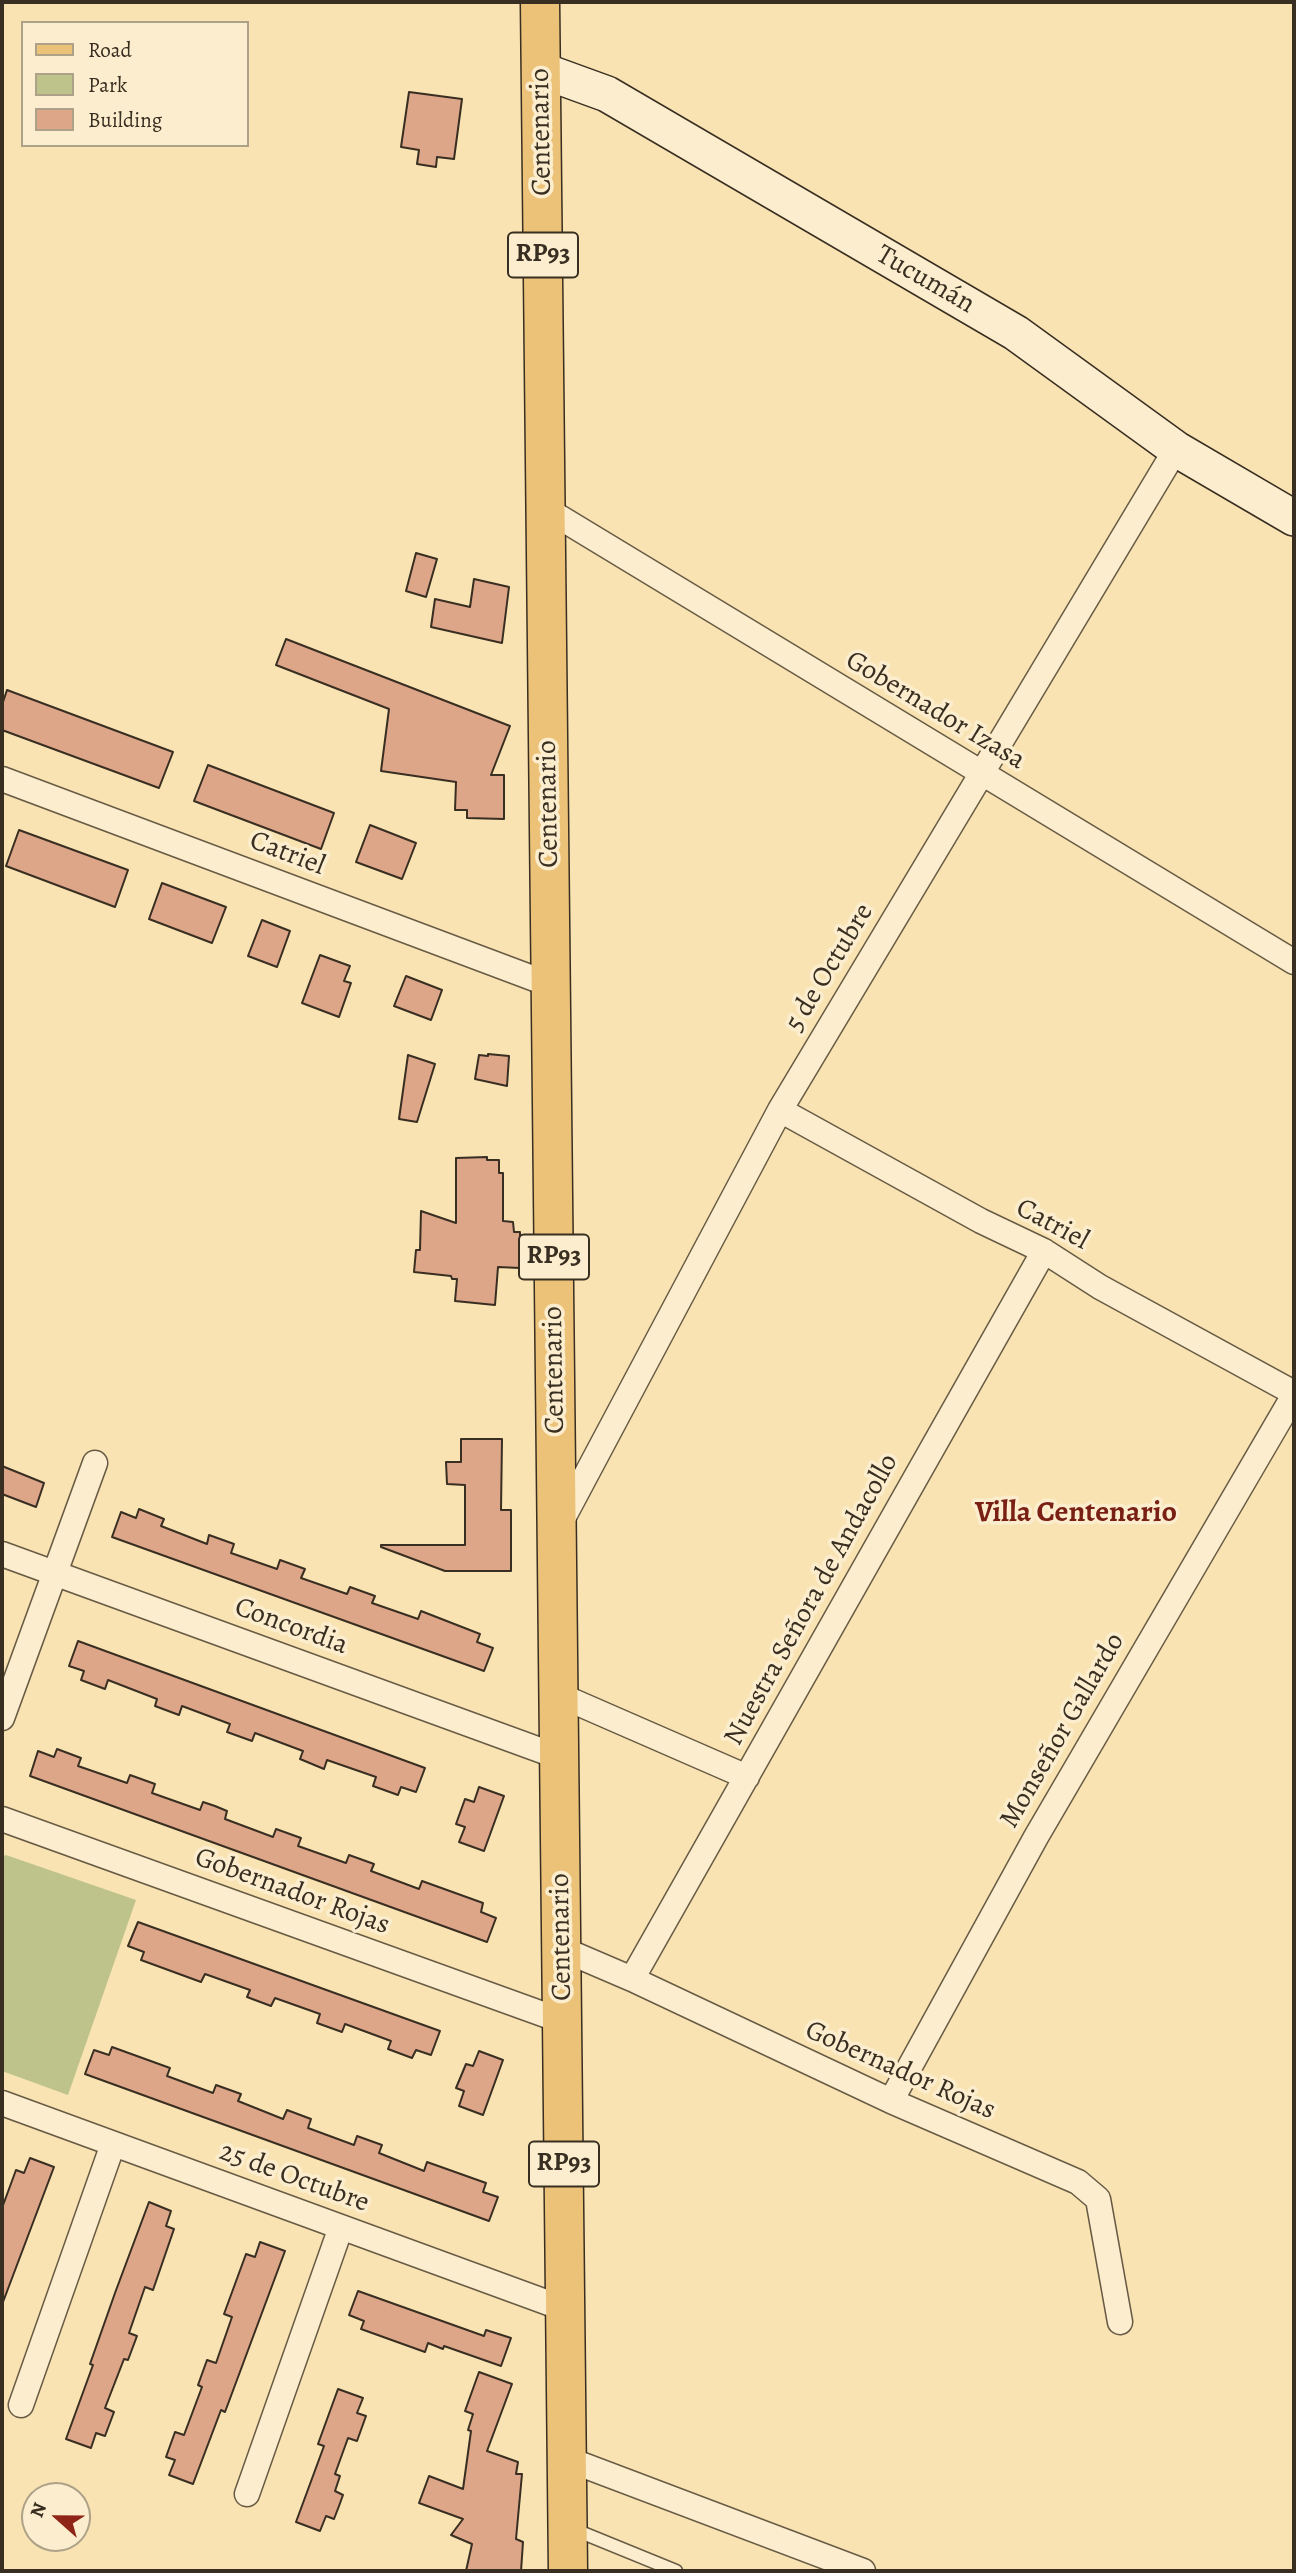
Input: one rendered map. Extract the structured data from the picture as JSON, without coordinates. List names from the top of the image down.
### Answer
{
  "streets": {
    "main road": ["Centenario", "RP93", "Tucumán"],
    "street": [
      "Gobernador Izasa",
      "Catriel",
      "5 de Octubre",
      "Nuestra Señora de Andacollo",
      "Concordia",
      "Monseñor Gallardo",
      "Gobernador Rojas",
      "25 de Octubre"
    ]
  },
  "crossings": [
    ["Centenario", "Tucumán"],
    ["Centenario", "Gobernador Izasa"],
    ["Centenario", "Catriel"],
    ["Centenario", "5 de Octubre"],
    ["Centenario", "Concordia"],
    ["Centenario", "Gobernador Rojas"],
    ["Centenario", "25 de Octubre"],
    ["Tucumán", "5 de Octubre"],
    ["Gobernador Izasa", "5 de Octubre"],
    ["Catriel", "5 de Octubre"],
    ["Catriel", "Nuestra Señora de Andacollo"],
    ["Catriel", "Monseñor Gallardo"],
    ["Nuestra Señora de Andacollo", "Gobernador Rojas"],
    ["Monseñor Gallardo", "Gobernador Rojas"]
  ],
  "districts": ["Villa Centenario"],
  "legend": ["Road", "Park", "Building"],
  "north": "left"
}
